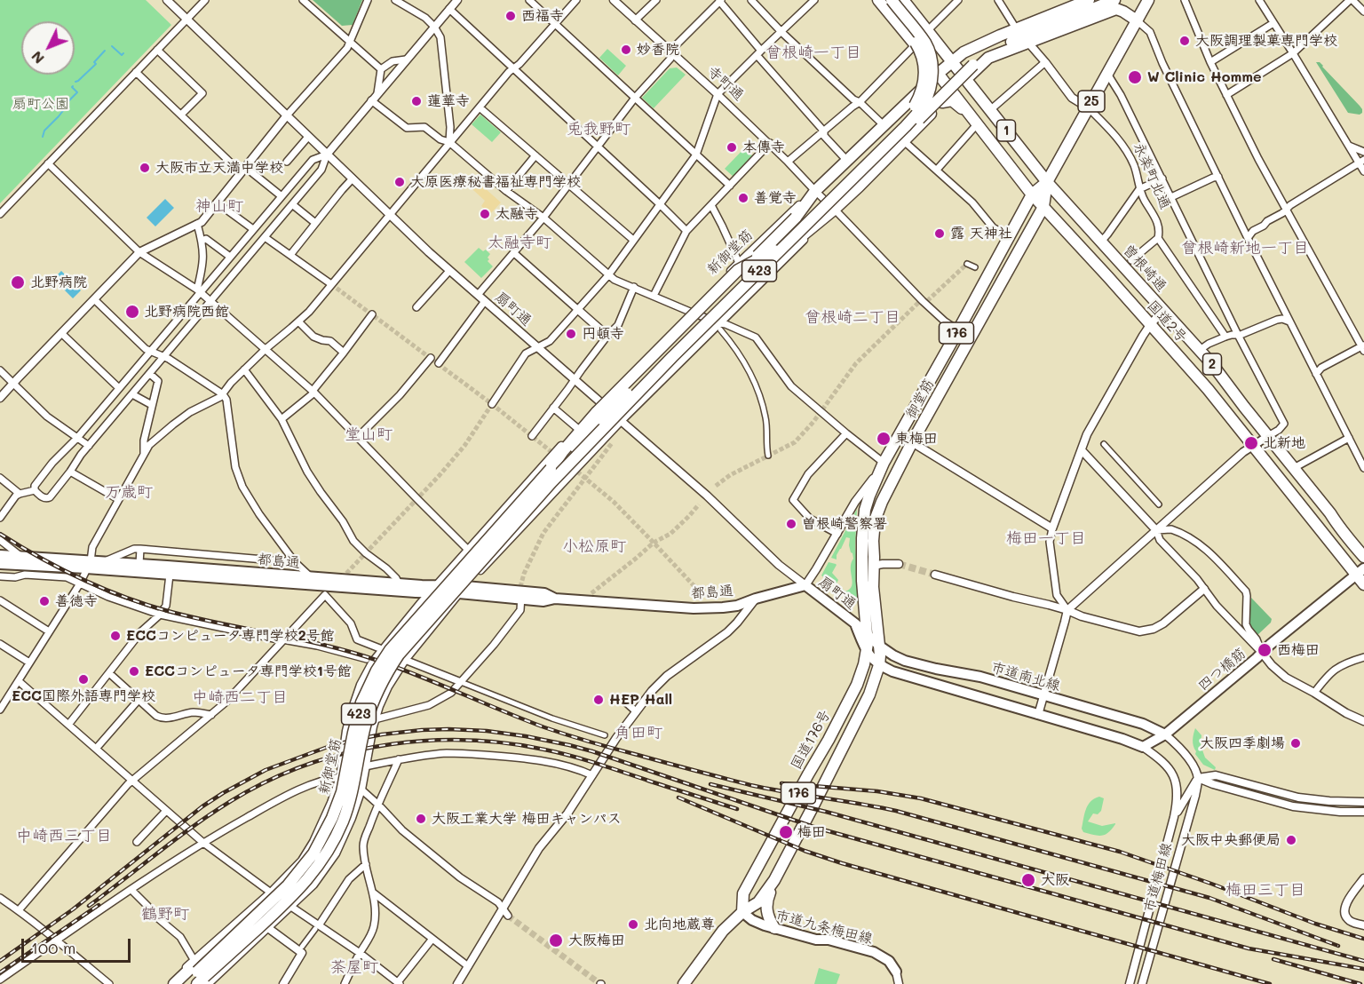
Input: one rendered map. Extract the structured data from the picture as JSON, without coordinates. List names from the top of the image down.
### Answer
{
  "streets": {
    "highway": [
      "25",
      "1",
      "新御堂筋",
      "曽根崎通",
      "423",
      "国道2号",
      "176",
      "2",
      "御堂筋",
      "国道176号"
    ],
    "main road": [
      "扇町通",
      "都島通",
      "四つ橋筋",
      "市道南北線",
      "市道九条梅田線"
    ],
    "street": ["寺町通", "永楽町北通", "市道梅田線"]
  },
  "crossings": [
    ["寺町通", "新御堂筋"],
    ["寺町通", "423"],
    ["1", "新御堂筋"],
    ["1", "2"],
    ["1", "御堂筋"],
    ["永楽町北通", "御堂筋"],
    ["新御堂筋", "曽根崎通"],
    ["新御堂筋", "423"],
    ["新御堂筋", "扇町通"],
    ["新御堂筋", "都島通"],
    ["曽根崎通", "御堂筋"],
    ["扇町通", "御堂筋"],
    ["扇町通", "都島通"],
    ["扇町通", "市道南北線"],
    ["扇町通", "国道176号"],
    ["国道2号", "2"],
    ["国道2号", "御堂筋"],
    ["国道2号", "四つ橋筋"],
    ["176", "御堂筋"],
    ["176", "市道南北線"],
    ["176", "国道176号"],
    ["176", "市道九条梅田線"],
    ["2", "御堂筋"],
    ["御堂筋", "市道南北線"],
    ["御堂筋", "国道176号"],
    ["四つ橋筋", "市道南北線"],
    ["市道南北線", "国道176号"],
    ["国道176号", "市道九条梅田線"]
  ],
  "districts": [
    "曾根崎一丁目",
    "兎我野町",
    "神山町",
    "太融寺町",
    "曾根崎新地一丁目",
    "曾根崎二丁目",
    "堂山町",
    "万歳町",
    "梅田一丁目",
    "小松原町",
    "中崎西二丁目",
    "角田町",
    "中崎西三丁目",
    "梅田三丁目",
    "鶴野町",
    "茶屋町"
  ],
  "parks": ["扇町公園"],
  "places": [
    "西福寺",
    "大阪調理製菓専門学校",
    "妙香院",
    "W Clinic Homme",
    "蓮華寺",
    "本傳寺",
    "大阪市立天満中学校",
    "大原医療秘書福祉専門学校",
    "善覚寺",
    "太融寺",
    "露 天神社",
    "北野病院",
    "北野病院西館",
    "円頓寺",
    "東梅田",
    "北新地",
    "曽根崎警察署",
    "善徳寺",
    "ECCコンピュータ専門学校2号館",
    "西梅田",
    "ECCコンピュータ専門学校1号館",
    "ECC国際外語専門学校",
    "HEP Hall",
    "大阪四季劇場",
    "大阪工業大学 梅田キャンパス",
    "梅田",
    "大阪中央郵便局",
    "大阪",
    "北向地蔵尊",
    "大阪梅田"
  ],
  "scale_bar": "100 m",
  "north": "bottom left"
}
